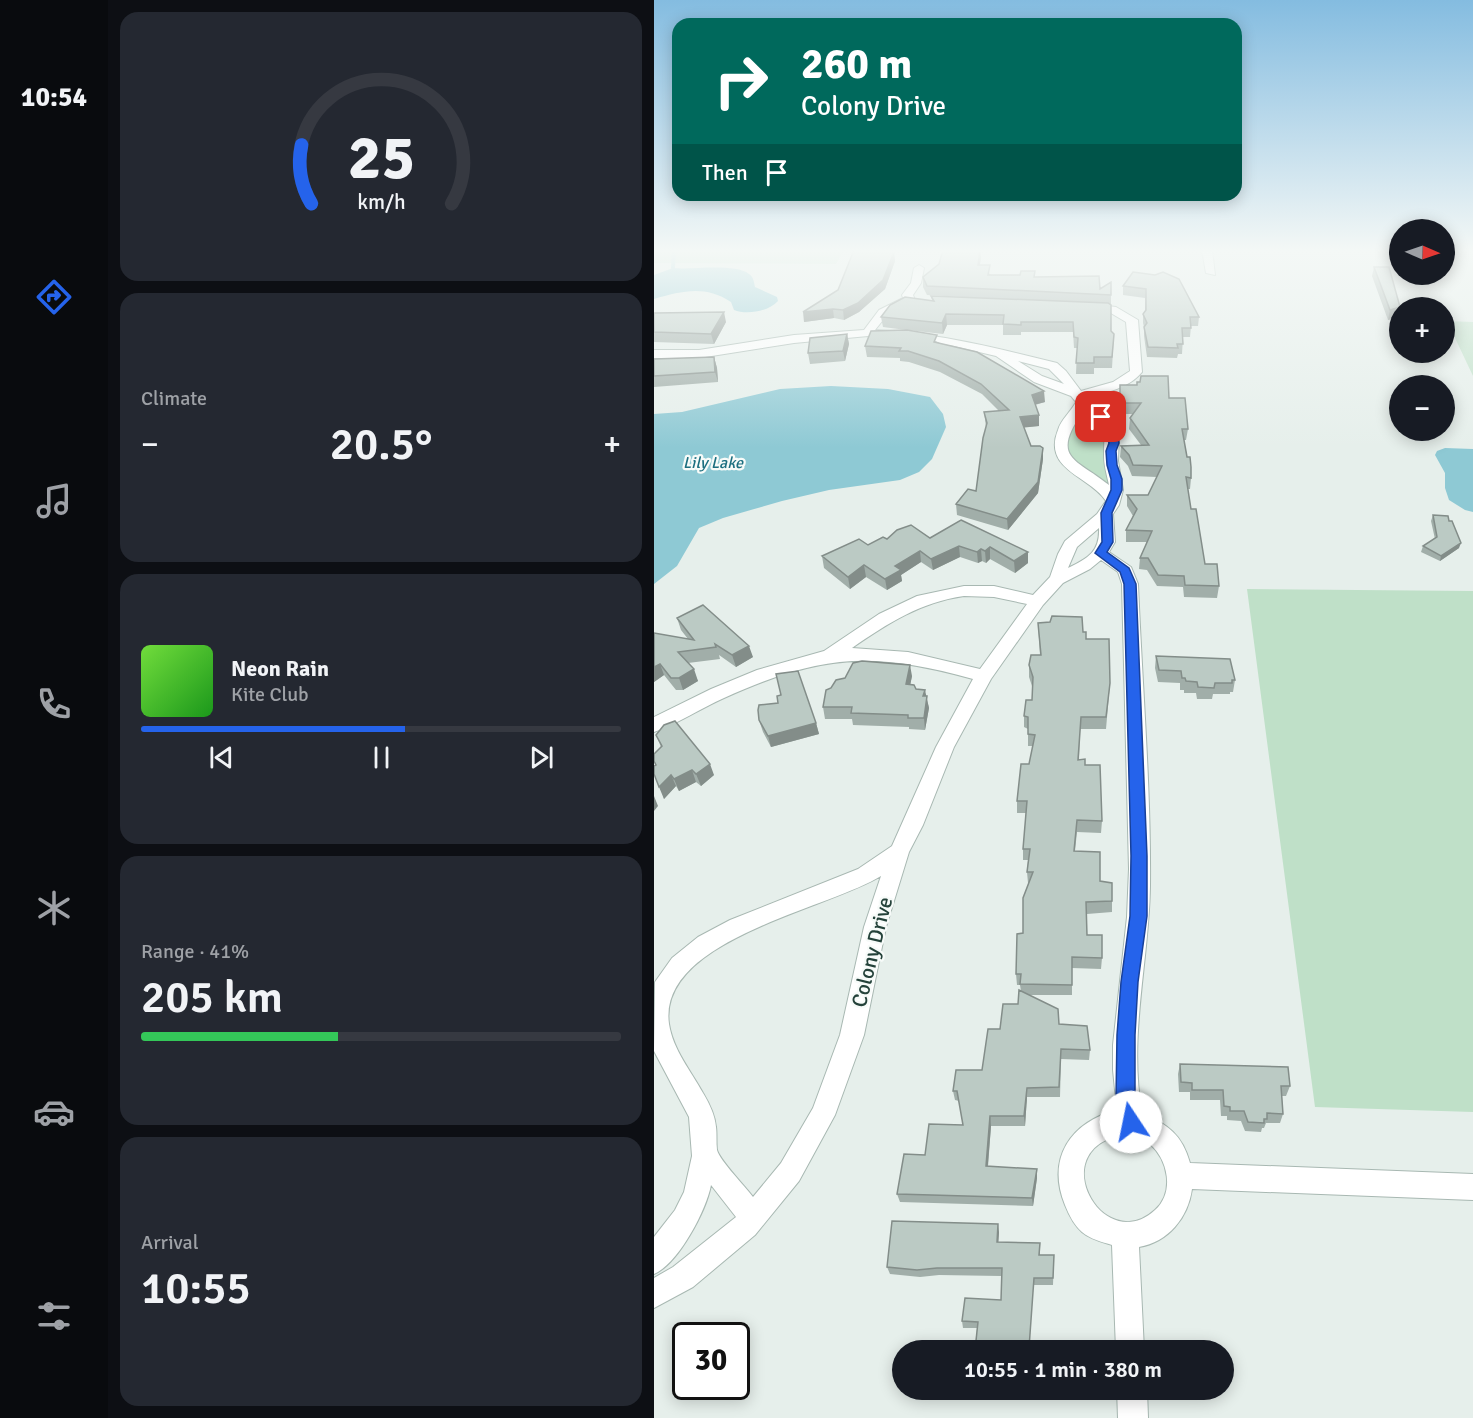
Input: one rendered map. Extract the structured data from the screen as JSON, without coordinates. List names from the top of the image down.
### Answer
{
  "streets": {
    "street": ["Colony Drive"]
  },
  "water": ["Lily Lake"],
  "north": "right",
  "page": {
    "tabs": "10:54",
    "turn": ["260 m", "Colony Drive"],
    "then": "Then",
    "map_buttons": ["+", "−"],
    "tile": [
      "Climate",
      ["Range · 41%", "205 km"],
      ["Arrival", "10:55"]
    ],
    "heat": ["−", "20.5°", "+"],
    "song": ["Neon Rain", "Kite Club"],
    "limit": "30",
    "trip": "10:55 · 1 min · 380 m",
    "gauge": ["25", "km/h"]
  }
}
